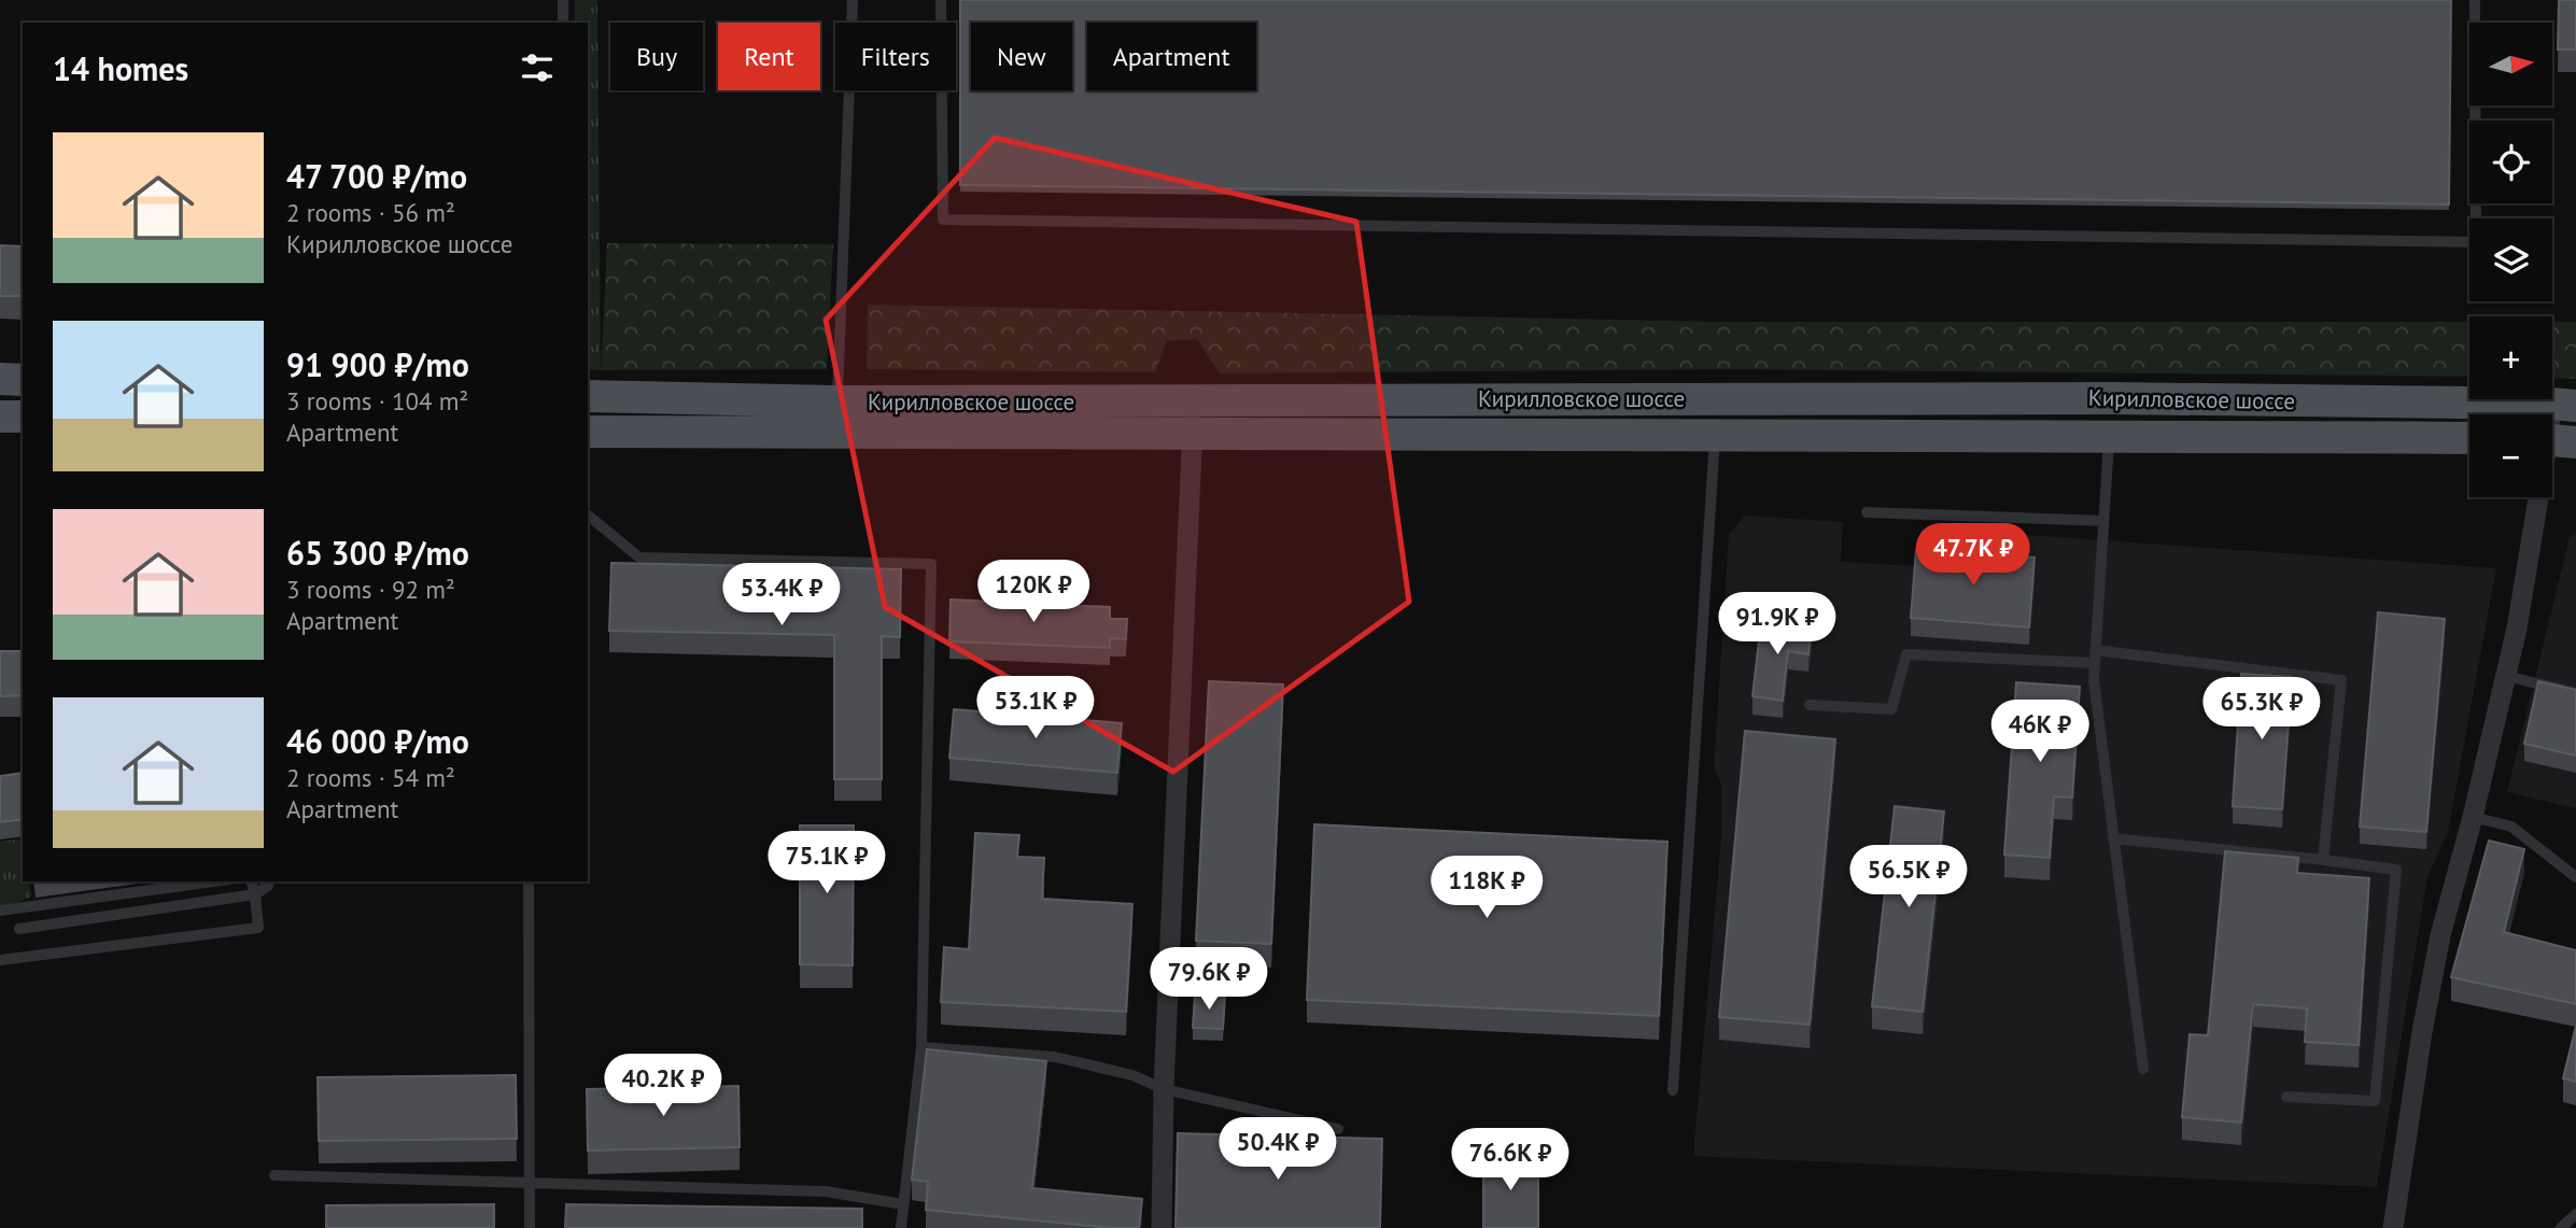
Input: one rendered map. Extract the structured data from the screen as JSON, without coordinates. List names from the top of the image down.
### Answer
{
  "streets": {
    "main road": ["Кирилловское шоссе"]
  },
  "north": "right",
  "page": {
    "map_buttons": ["+", "−"],
    "chip": [
      "Buy",
      "Rent",
      "Filters",
      "New",
      "Apartment"
    ],
    "heading": "14 homes",
    "list": [
      {
        "name": "47 700 ₽/mo",
        "note": "2 rooms · 56 m² · Кирилловское шоссе"
      },
      {
        "name": "91 900 ₽/mo",
        "note": "3 rooms · 104 m² · Apartment"
      },
      {
        "name": "65 300 ₽/mo",
        "note": "3 rooms · 92 m² · Apartment"
      },
      {
        "name": "46 000 ₽/mo",
        "note": "2 rooms · 54 m² · Apartment"
      }
    ],
    "price": [
      "47.7K ₽",
      "120K ₽",
      "53.4K ₽",
      "91.9K ₽",
      "53.1K ₽",
      "65.3K ₽",
      "46K ₽",
      "75.1K ₽",
      "56.5K ₽",
      "118K ₽",
      "79.6K ₽",
      "40.2K ₽",
      "50.4K ₽",
      "76.6K ₽"
    ]
  }
}
